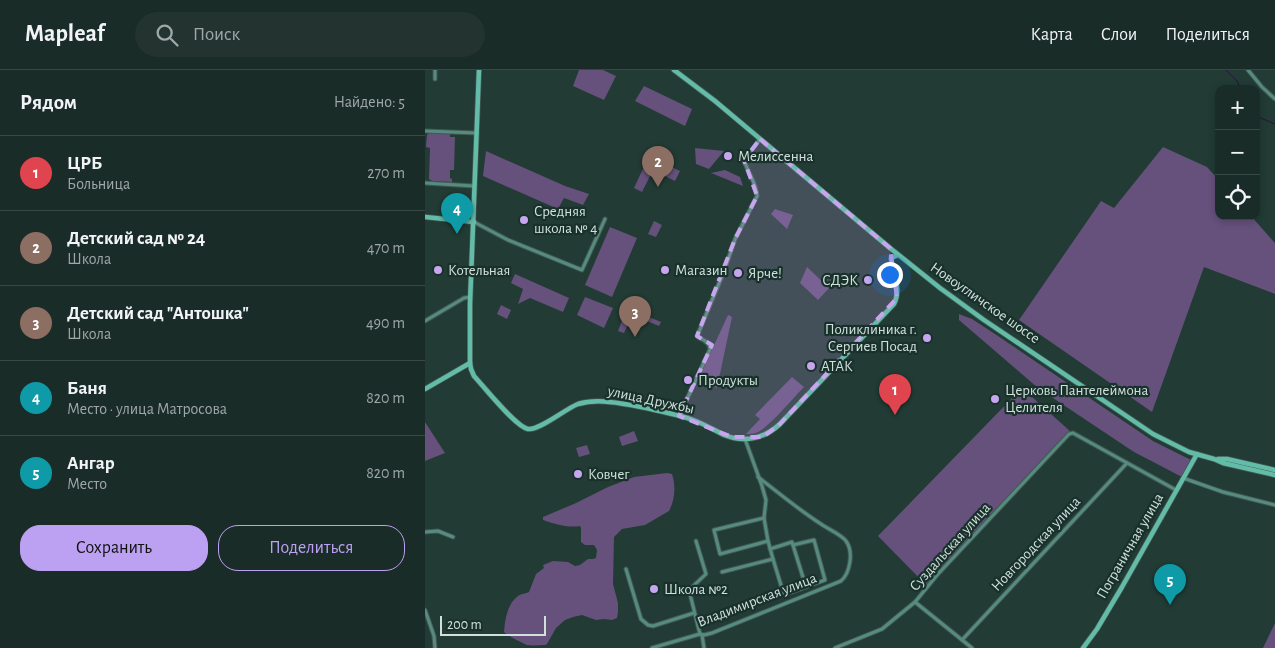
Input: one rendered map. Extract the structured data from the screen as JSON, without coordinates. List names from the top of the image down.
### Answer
{
  "streets": {
    "street": [
      "Новоугличское шоссе",
      "улица Дружбы",
      "Новгородская улица",
      "Пограничная улица",
      "Суздальская улица",
      "Владимирская улица"
    ]
  },
  "crossings": [
    ["Новоугличское шоссе", "улица Дружбы"],
    ["Новоугличское шоссе", "Пограничная улица"],
    ["Новгородская улица", "Суздальская улица"]
  ],
  "places": [
    "Мелиссенна",
    "Средняя школа № 4",
    "Котельная",
    "Магазин",
    "Ярче!",
    "СДЭК",
    "Поликлиника г. Сергиев Посад",
    "АТАК",
    "Продукты",
    "Церковь Пантелеймона Целителя",
    "Ковчег",
    "Школа №2"
  ],
  "scale_bar": "200 m",
  "page": {
    "header": "Mapleaf",
    "search": "Поиск",
    "nav": ["Карта", "Слои", "Поделиться"],
    "heading": ["Рядом", "Найдено: 5"],
    "map_buttons": ["+", "−"],
    "list": [
      {
        "mark": "1",
        "name": "ЦРБ",
        "note": "Больница",
        "value": "270 m"
      },
      {
        "mark": "2",
        "name": "Детский сад № 24",
        "note": "Школа",
        "value": "470 m"
      },
      {
        "mark": "3",
        "name": "Детский сад \"Антошка\"",
        "note": "Школа",
        "value": "490 m"
      },
      {
        "mark": "4",
        "name": "Баня",
        "note": "Место · улица Матросова",
        "value": "820 m"
      },
      {
        "mark": "5",
        "name": "Ангар",
        "note": "Место",
        "value": "820 m"
      }
    ],
    "pins": [
      "2",
      "4",
      "3",
      "1",
      "5"
    ],
    "buttons": ["Сохранить", "Поделиться"],
    "scale": "200 m"
  }
}
